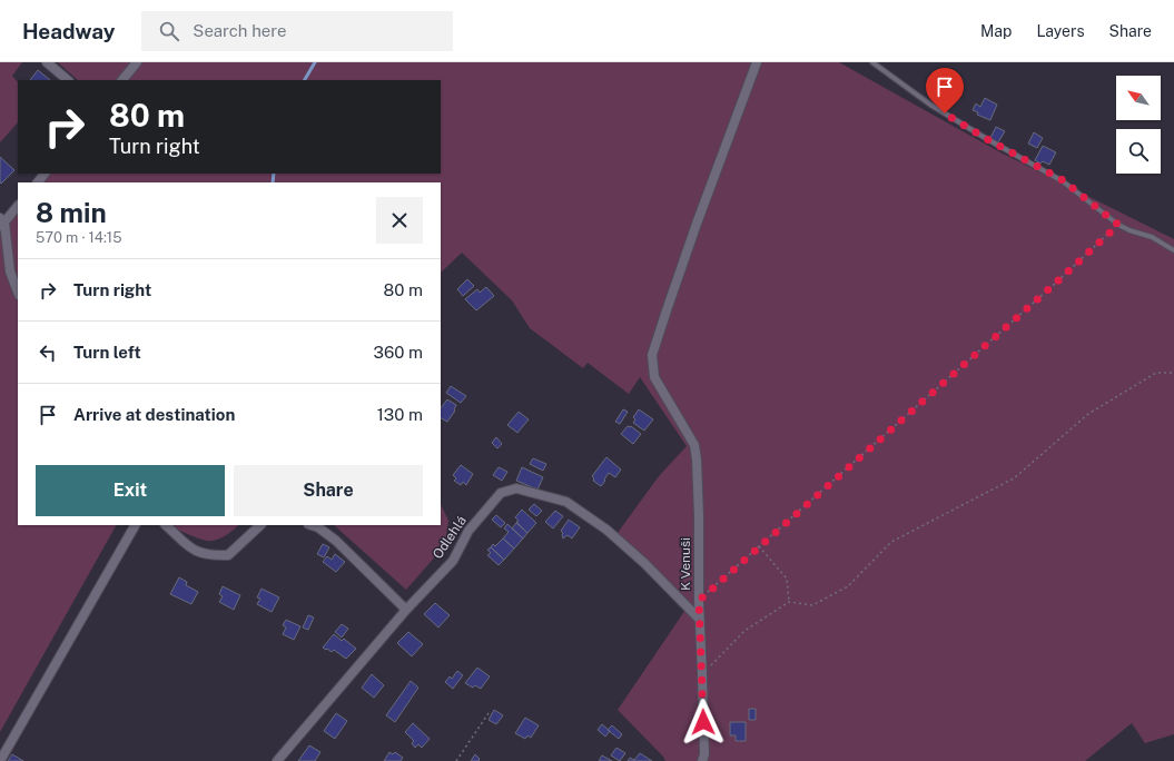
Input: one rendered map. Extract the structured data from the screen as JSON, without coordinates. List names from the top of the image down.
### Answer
{
  "streets": {
    "street": ["Odlehlá", "K Venuši"]
  },
  "crossings": [
    ["Odlehlá", "K Venuši"]
  ],
  "north": "top left",
  "page": {
    "header": "Headway",
    "search": "Search here",
    "nav": ["Map", "Layers", "Share"],
    "turn": ["80 m", "Turn right"],
    "heading": ["8 min", "570 m · 14:15"],
    "list": [
      {
        "name": "Turn right",
        "value": "80 m"
      },
      {
        "name": "Turn left",
        "value": "360 m"
      },
      {
        "name": "Arrive at destination",
        "value": "130 m"
      }
    ],
    "buttons": ["Exit", "Share"]
  }
}
